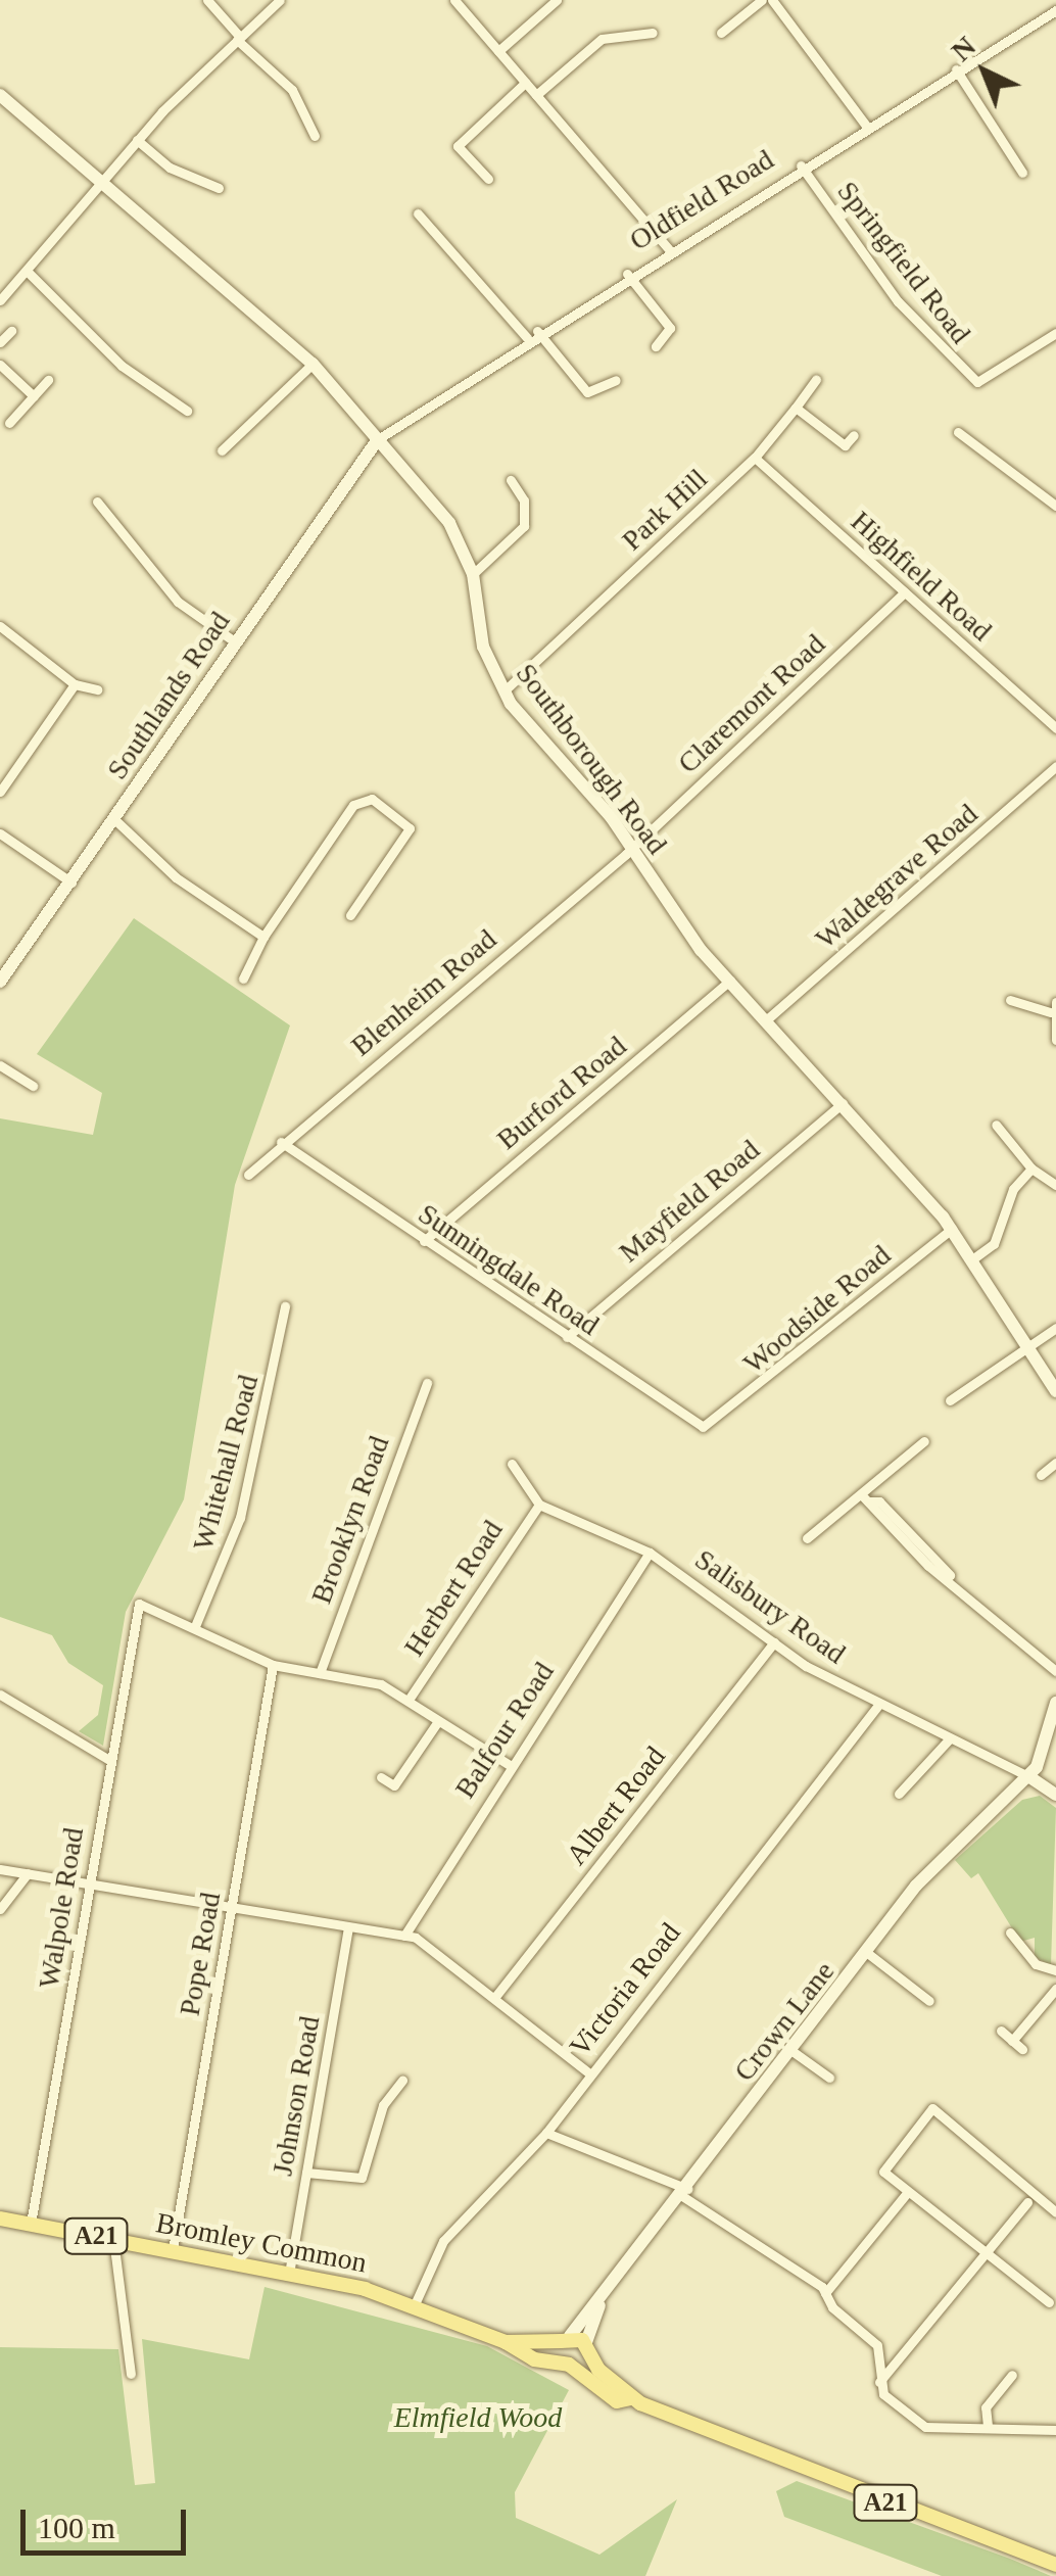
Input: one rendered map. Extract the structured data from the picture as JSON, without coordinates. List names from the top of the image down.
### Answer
{
  "streets": {
    "main road": ["A21", "Bromley Common"],
    "street": [
      "Oldfield Road",
      "Springfield Road",
      "Park Hill",
      "Highfield Road",
      "Southlands Road",
      "Claremont Road",
      "Southborough Road",
      "Waldegrave Road",
      "Blenheim Road",
      "Burford Road",
      "Mayfield Road",
      "Sunningdale Road",
      "Woodside Road",
      "Whitehall Road",
      "Brooklyn Road",
      "Herbert Road",
      "Salisbury Road",
      "Balfour Road",
      "Albert Road",
      "Walpole Road",
      "Pope Road",
      "Victoria Road",
      "Crown Lane",
      "Johnson Road"
    ]
  },
  "crossings": [
    ["Oldfield Road", "Springfield Road"],
    ["Oldfield Road", "Southlands Road"],
    ["Oldfield Road", "Southborough Road"],
    ["Park Hill", "Highfield Road"],
    ["Park Hill", "Southborough Road"],
    ["Highfield Road", "Claremont Road"],
    ["Southlands Road", "Southborough Road"],
    ["Claremont Road", "Southborough Road"],
    ["Claremont Road", "Blenheim Road"],
    ["Southborough Road", "Waldegrave Road"],
    ["Southborough Road", "Blenheim Road"],
    ["Southborough Road", "Burford Road"],
    ["Southborough Road", "Mayfield Road"],
    ["Southborough Road", "Woodside Road"],
    ["Blenheim Road", "Sunningdale Road"],
    ["Burford Road", "Sunningdale Road"],
    ["Mayfield Road", "Sunningdale Road"],
    ["Sunningdale Road", "Woodside Road"],
    ["Whitehall Road", "Walpole Road"],
    ["Herbert Road", "Salisbury Road"],
    ["Salisbury Road", "Balfour Road"],
    ["Salisbury Road", "Albert Road"],
    ["Salisbury Road", "Victoria Road"],
    ["Salisbury Road", "Crown Lane"],
    ["Walpole Road", "Bromley Common"],
    ["Pope Road", "Bromley Common"],
    ["Victoria Road", "Bromley Common"],
    ["Johnson Road", "Bromley Common"],
    ["A21", "Bromley Common"]
  ],
  "parks": ["Elmfield Wood"],
  "scale_bar": "100 m",
  "north": "top left"
}
